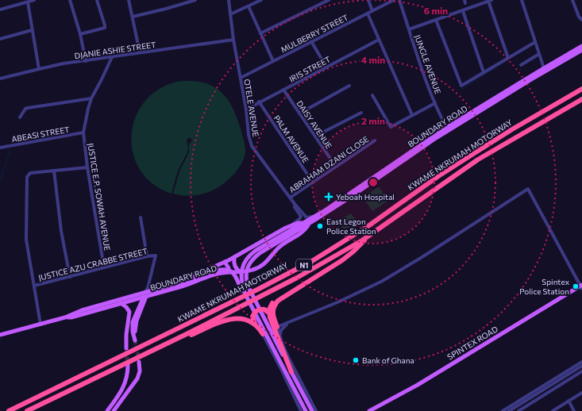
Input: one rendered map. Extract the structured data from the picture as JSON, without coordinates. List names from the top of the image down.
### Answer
{
  "streets": {
    "highway": ["KWAME NKRUMAH MOTORWAY", "N1"],
    "main road": ["BOUNDARY ROAD", "SPINTEX ROAD"],
    "street": [
      "MULBERRY STREET",
      "DJANIE ASHIE STREET",
      "JUNGLE AVENUE",
      "IRIS STREET",
      "OTELE AVENUE",
      "DAISY AVENUE",
      "ABEASI STREET",
      "PALM AVENUE",
      "ABRAHAM DZANI CLOSE",
      "JUSTICE E.P. SOWAH AVENUE",
      "JUSTICE AZU CRABBE STREET"
    ]
  },
  "crossings": [
    ["MULBERRY STREET", "OTELE AVENUE"],
    ["DJANIE ASHIE STREET", "OTELE AVENUE"],
    ["DJANIE ASHIE STREET", "JUSTICE E.P. SOWAH AVENUE"],
    ["JUNGLE AVENUE", "BOUNDARY ROAD"],
    ["IRIS STREET", "OTELE AVENUE"],
    ["IRIS STREET", "DAISY AVENUE"],
    ["IRIS STREET", "PALM AVENUE"],
    ["OTELE AVENUE", "BOUNDARY ROAD"],
    ["OTELE AVENUE", "ABRAHAM DZANI CLOSE"],
    ["DAISY AVENUE", "ABRAHAM DZANI CLOSE"],
    ["BOUNDARY ROAD", "JUSTICE AZU CRABBE STREET"],
    ["ABEASI STREET", "JUSTICE E.P. SOWAH AVENUE"],
    ["PALM AVENUE", "ABRAHAM DZANI CLOSE"],
    ["JUSTICE E.P. SOWAH AVENUE", "JUSTICE AZU CRABBE STREET"]
  ],
  "places": {
    "health": ["Yeboah Hospital"],
    "other": ["East Legon Police Station", "Spintex Police Station", "Bank of Ghana"]
  },
  "rings": ["6 min", "4 min", "2 min"]
}
